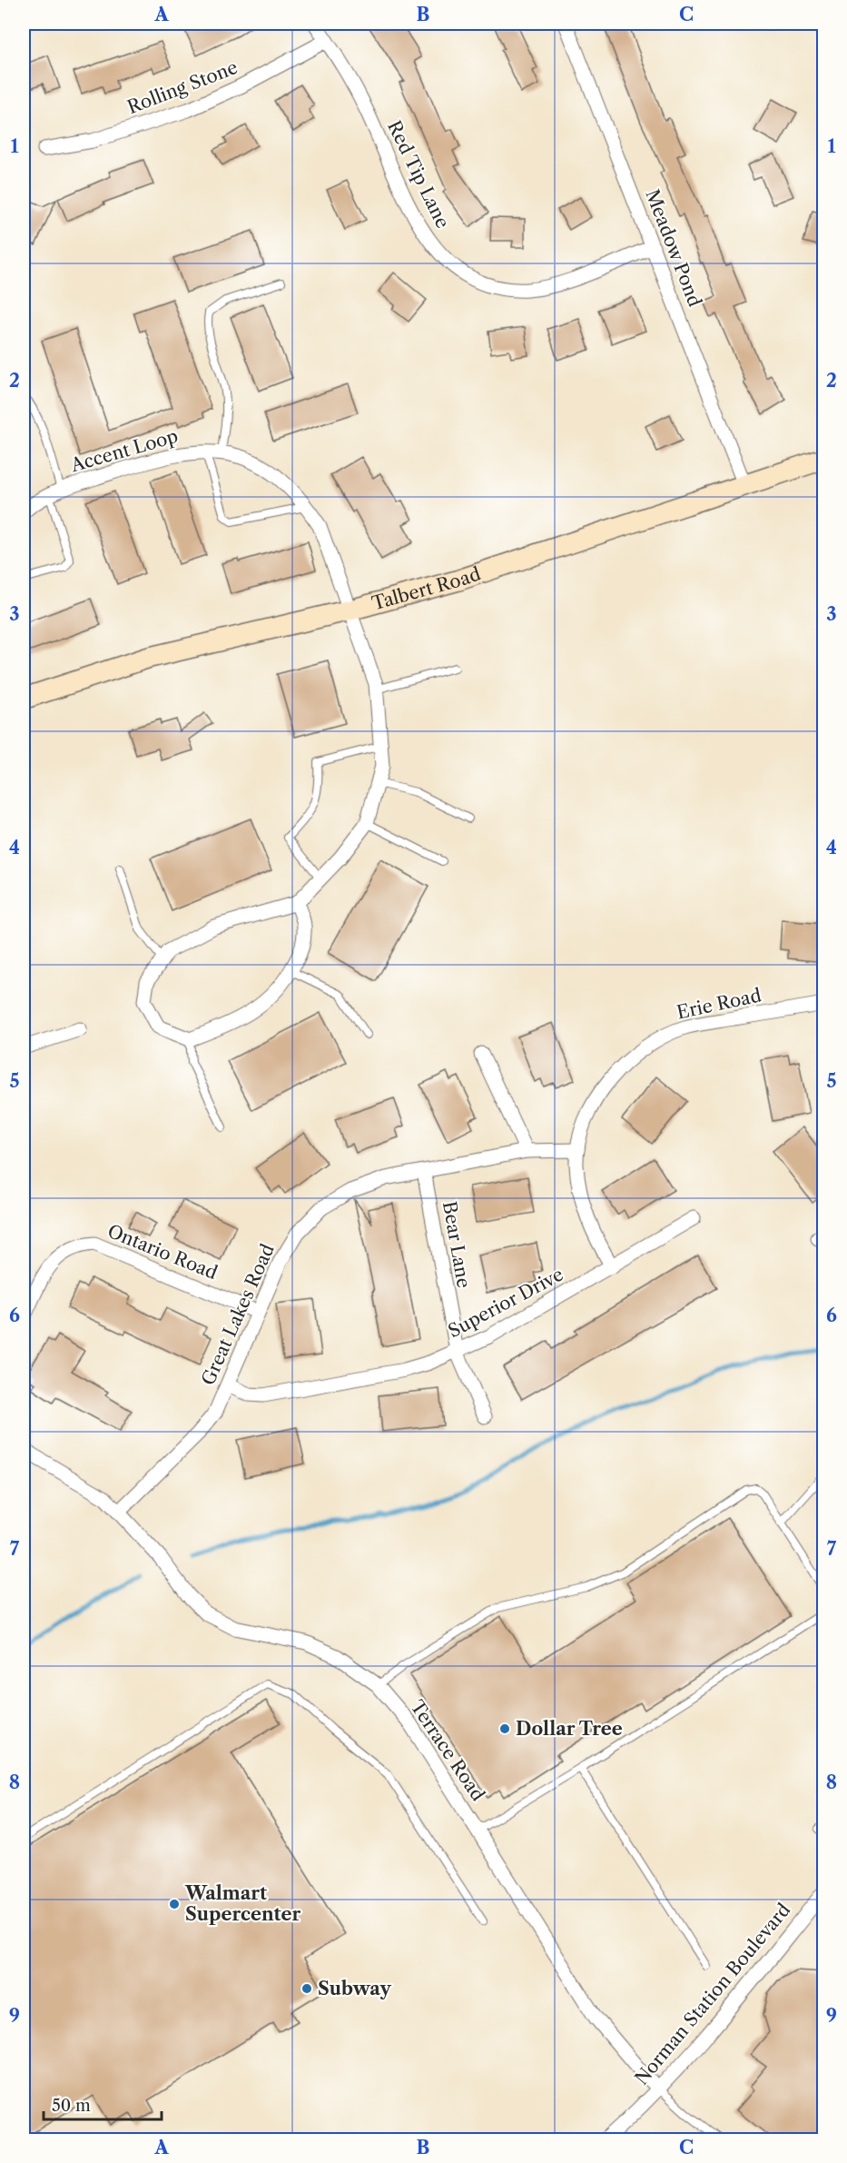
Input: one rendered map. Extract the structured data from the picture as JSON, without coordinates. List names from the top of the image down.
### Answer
{
  "streets": {
    "street": [
      "Rolling Stone",
      "Red Tip Lane",
      "Meadow Pond",
      "Accent Loop",
      "Talbert Road",
      "Erie Road",
      "Bear Lane",
      "Ontario Road",
      "Superior Drive",
      "Great Lakes Road",
      "Terrace Road",
      "Norman Station Boulevard"
    ]
  },
  "crossings": [
    ["Rolling Stone", "Red Tip Lane"],
    ["Red Tip Lane", "Meadow Pond"],
    ["Meadow Pond", "Talbert Road"],
    ["Accent Loop", "Talbert Road"],
    ["Erie Road", "Superior Drive"],
    ["Erie Road", "Great Lakes Road"],
    ["Bear Lane", "Superior Drive"],
    ["Bear Lane", "Great Lakes Road"],
    ["Ontario Road", "Great Lakes Road"],
    ["Superior Drive", "Great Lakes Road"],
    ["Great Lakes Road", "Terrace Road"],
    ["Terrace Road", "Norman Station Boulevard"]
  ],
  "places": ["Dollar Tree", "Walmart Supercenter", "Subway"],
  "scale_bar": "50 m",
  "grid": {
    "columns": ["A", "B", "C"],
    "rows": [
      "1",
      "2",
      "3",
      "4",
      "5",
      "6",
      "7",
      "8",
      "9"
    ]
  }
}
